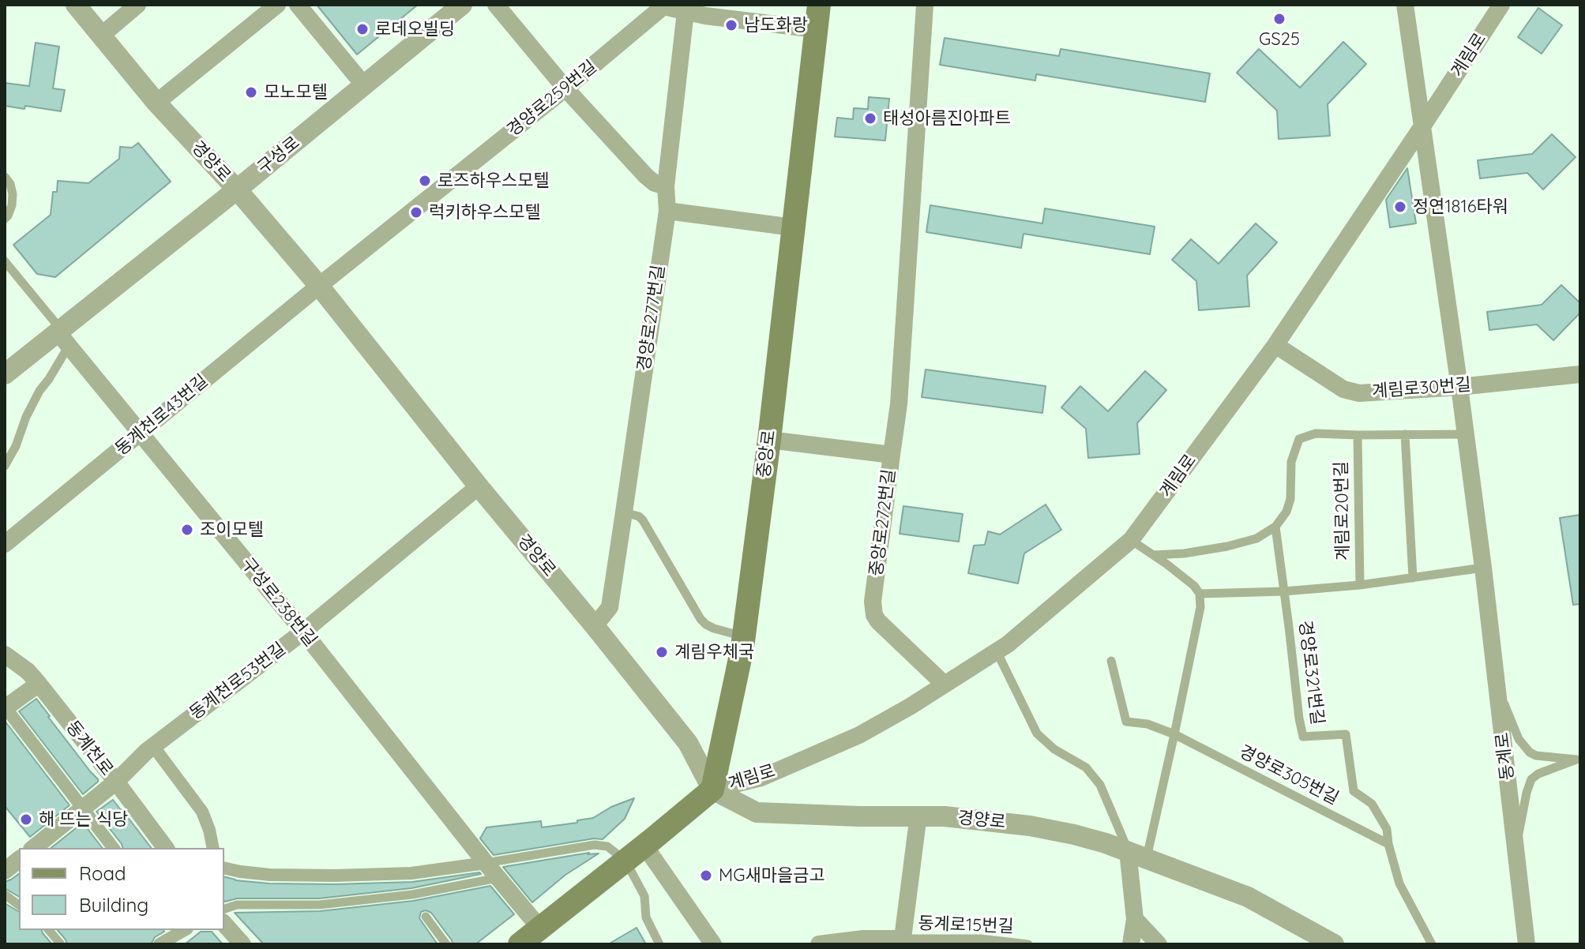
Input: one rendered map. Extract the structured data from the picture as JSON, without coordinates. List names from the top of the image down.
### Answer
{
  "streets": {
    "main road": ["중앙로"],
    "street": [
      "계림로",
      "경양로259번길",
      "구성로",
      "경양로",
      "경양로277번길",
      "계림로30번길",
      "동계천로43번길",
      "중앙로272번길",
      "구성로238번길",
      "동계천로53번길",
      "동계천로",
      "동계로"
    ],
    "lane": [
      "계림로20번길",
      "경양로321번길",
      "경양로305번길",
      "동계로15번길"
    ]
  },
  "crossings": [
    ["계림로", "경양로"],
    ["계림로", "계림로30번길"],
    ["계림로", "중앙로"],
    ["계림로", "중앙로272번길"],
    ["계림로", "동계로"],
    ["경양로259번길", "경양로"],
    ["경양로259번길", "경양로277번길"],
    ["경양로259번길", "동계천로43번길"],
    ["경양로259번길", "중앙로"],
    ["구성로", "경양로"],
    ["구성로", "구성로238번길"],
    ["경양로", "경양로277번길"],
    ["경양로", "동계천로43번길"],
    ["경양로", "중앙로"],
    ["경양로", "동계천로53번길"],
    ["계림로30번길", "동계로"],
    ["동계천로43번길", "구성로238번길"],
    ["중앙로", "중앙로272번길"],
    ["계림로20번길", "경양로321번길"],
    ["계림로20번길", "동계로"],
    ["구성로238번길", "동계천로53번길"],
    ["경양로321번길", "경양로305번길"],
    ["동계천로53번길", "동계천로"]
  ],
  "places": [
    "GS25",
    "남도화랑",
    "로데오빌딩",
    "모노모텔",
    "태성아름진아파트",
    "로즈하우스모텔",
    "정연1816타워",
    "럭키하우스모텔",
    "조이모텔",
    "계림우체국",
    "해 뜨는 식당",
    "MG새마을금고"
  ],
  "legend": ["Road", "Building"]
}
